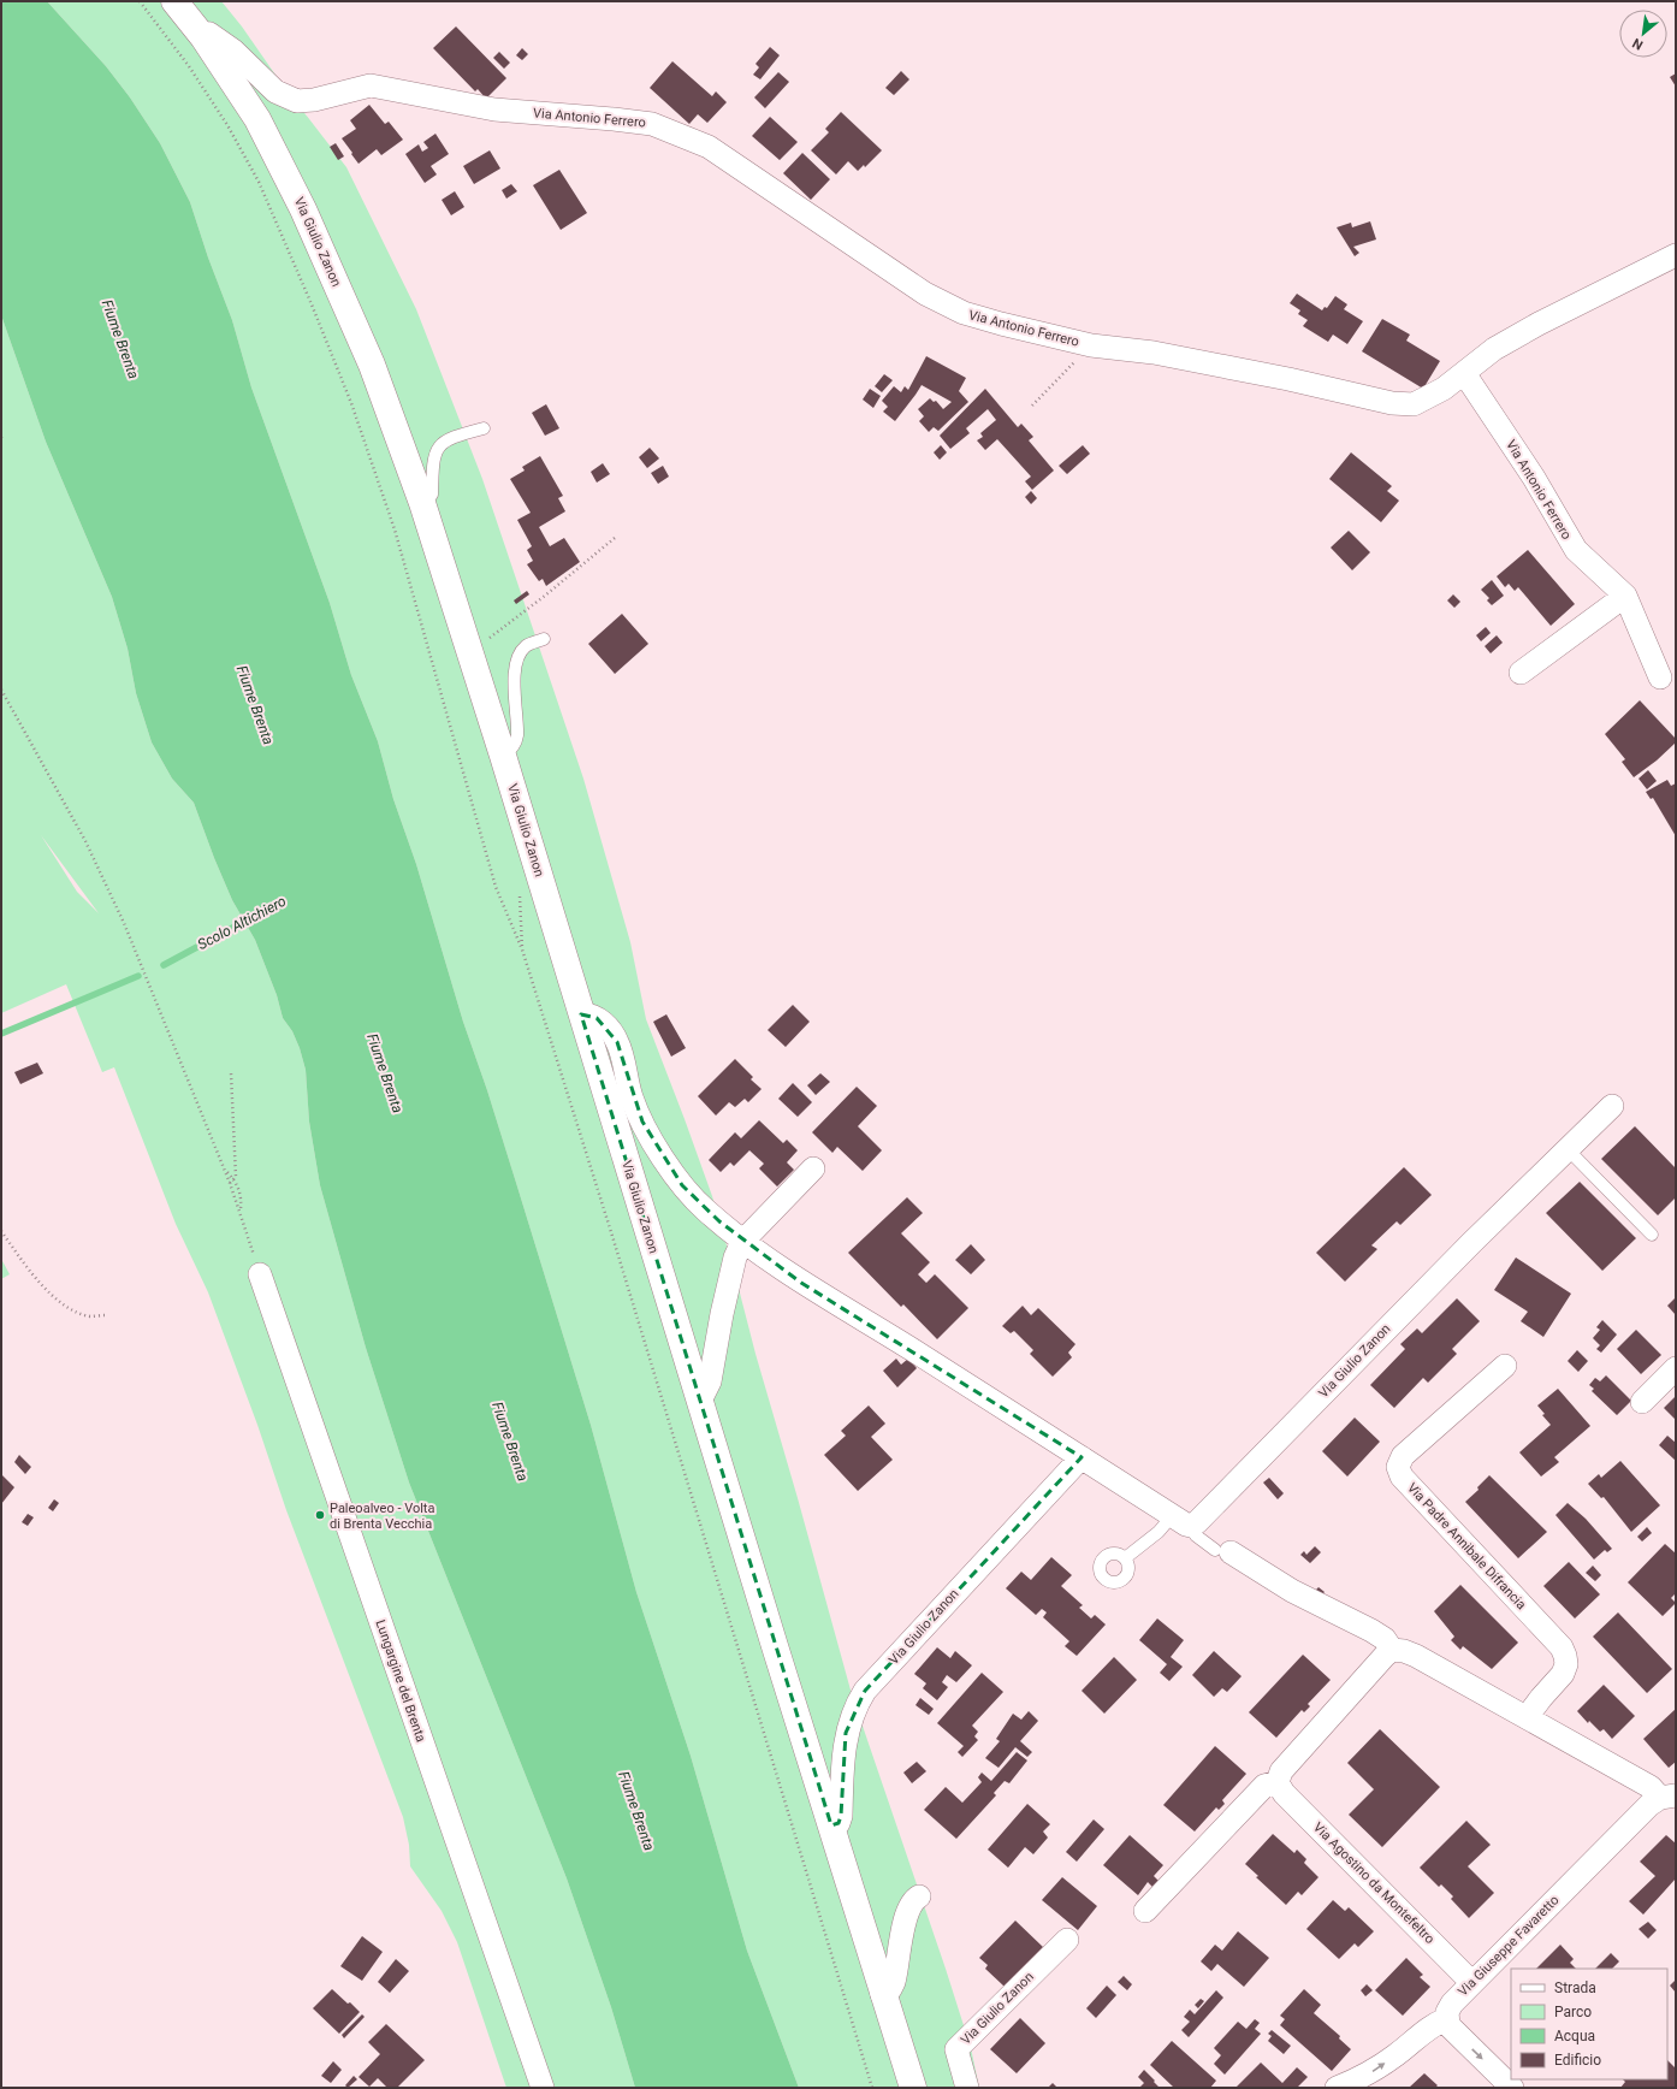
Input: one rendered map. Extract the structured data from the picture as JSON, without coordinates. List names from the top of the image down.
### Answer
{
  "streets": {
    "street": [
      "Via Antonio Ferrero",
      "Via Giulio Zanon",
      "Via Padre Annibale Difrancia",
      "Lungargine del Brenta",
      "Via Agostino da Montefeltro",
      "Via Giuseppe Favaretto"
    ]
  },
  "crossings": [
    ["Via Antonio Ferrero", "Via Giulio Zanon"],
    ["Via Agostino da Montefeltro", "Via Giuseppe Favaretto"]
  ],
  "water": ["Fiume Brenta", "Scolo Altichiero"],
  "places": ["Paleoalveo - Volta di Brenta Vecchia"],
  "legend": [
    "Strada",
    "Parco",
    "Acqua",
    "Edificio"
  ],
  "north": "bottom left"
}
